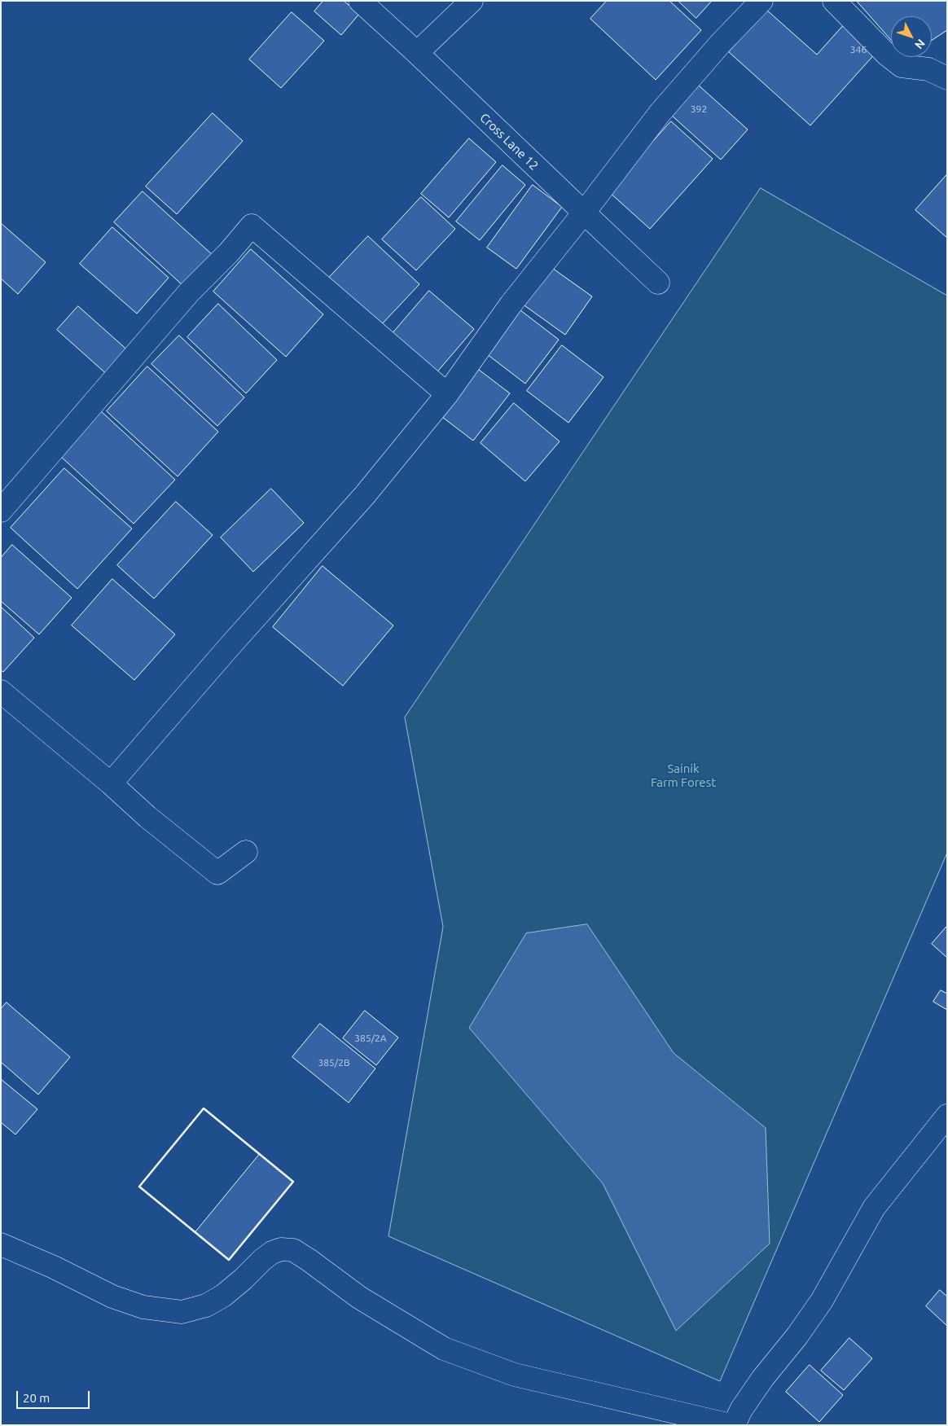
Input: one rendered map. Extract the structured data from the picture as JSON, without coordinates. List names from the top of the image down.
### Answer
{
  "streets": {
    "street": ["Cross Lane 12"]
  },
  "parks": ["Sainik Farm Forest"],
  "house_numbers": [
    "346",
    "392",
    "385/2A",
    "385/2B"
  ],
  "scale_bar": "20 m",
  "north": "bottom right"
}
